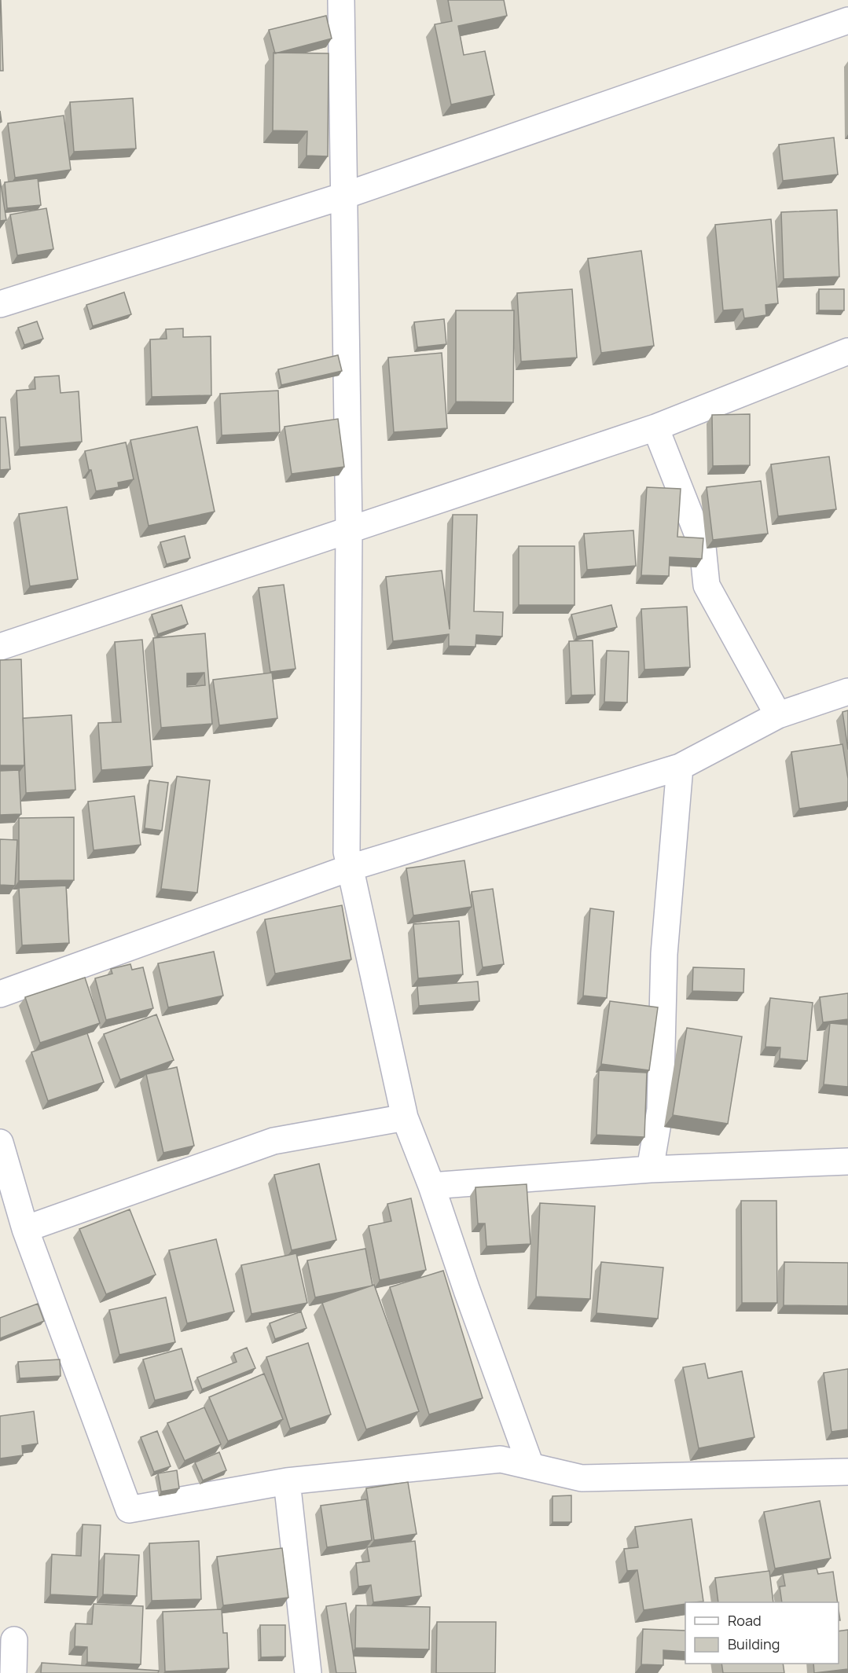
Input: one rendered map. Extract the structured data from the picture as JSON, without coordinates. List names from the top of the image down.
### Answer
{
  "legend": ["Road", "Building"]
}
